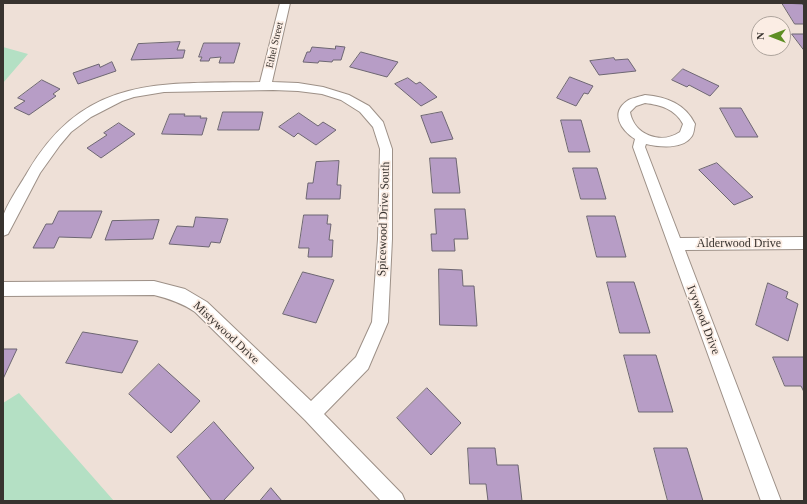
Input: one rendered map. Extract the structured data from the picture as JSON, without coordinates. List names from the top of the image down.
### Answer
{
  "streets": {
    "street": [
      "Ethel Street",
      "Spicewood Drive South",
      "Alderwood Drive",
      "Ivywood Drive",
      "Mistywood Drive"
    ]
  },
  "crossings": [
    ["Ethel Street", "Spicewood Drive South"],
    ["Spicewood Drive South", "Mistywood Drive"],
    ["Alderwood Drive", "Ivywood Drive"]
  ],
  "north": "left"
}
